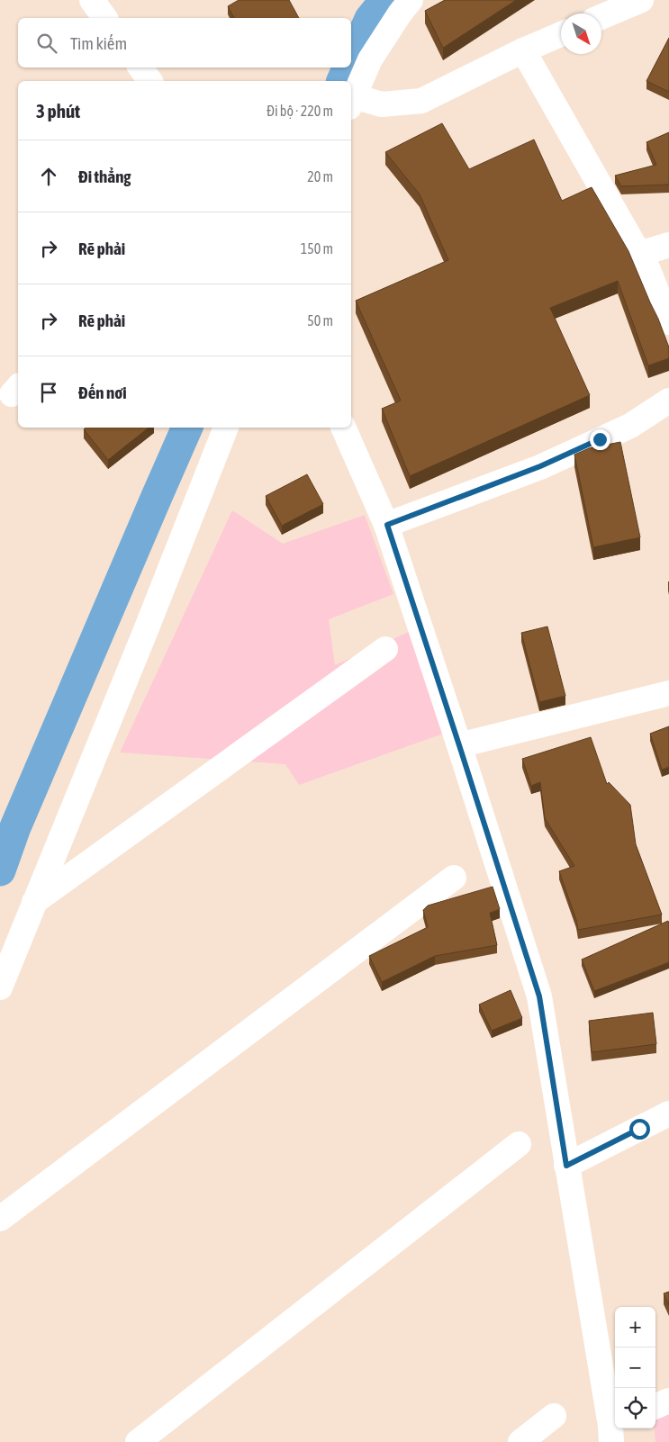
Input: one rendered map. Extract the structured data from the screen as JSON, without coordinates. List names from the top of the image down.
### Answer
{
  "north": "bottom right",
  "page": {
    "search": "Tìm kiếm",
    "heading": ["3 phút", "Đi bộ · 220 m"],
    "list": [
      ["Đi thẳng", "20 m"],
      ["Rẽ phải", "150 m"],
      ["Rẽ phải", "50 m"],
      "Đến nơi"
    ],
    "map_buttons": ["+", "−"]
  }
}
